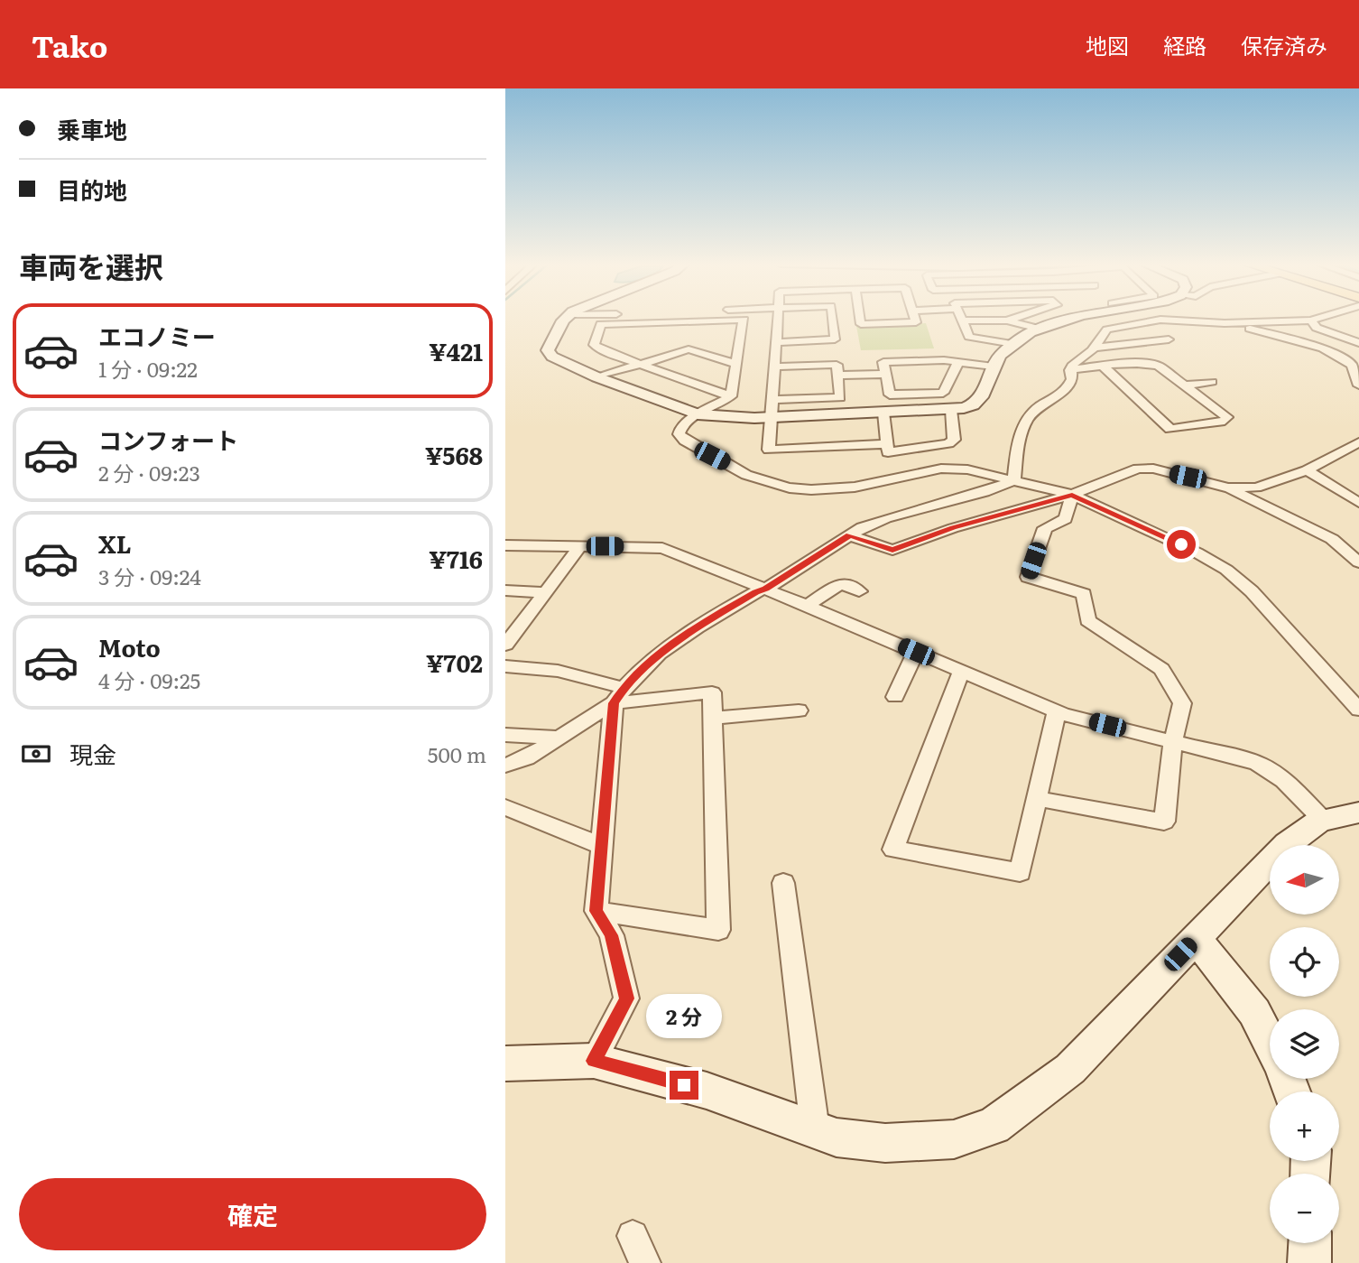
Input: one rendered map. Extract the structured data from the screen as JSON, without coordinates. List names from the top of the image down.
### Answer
{
  "north": "left",
  "page": {
    "header": "Tako",
    "nav": ["地図", "経路", "保存済み"],
    "banner": ["乗車地", "目的地"],
    "heading": "車両を選択",
    "list": [
      {
        "name": "エコノミー",
        "note": "1 分 · 09:22",
        "value": "¥421"
      },
      {
        "name": "コンフォート",
        "note": "2 分 · 09:23",
        "value": "¥568"
      },
      {
        "name": "XL",
        "note": "3 分 · 09:24",
        "value": "¥716"
      },
      {
        "name": "Moto",
        "note": "4 分 · 09:25",
        "value": "¥702"
      }
    ],
    "pay": ["現金", "500 m"],
    "map_buttons": ["+", "−"],
    "bubble": "2 分",
    "buttons": "確定"
  }
}
